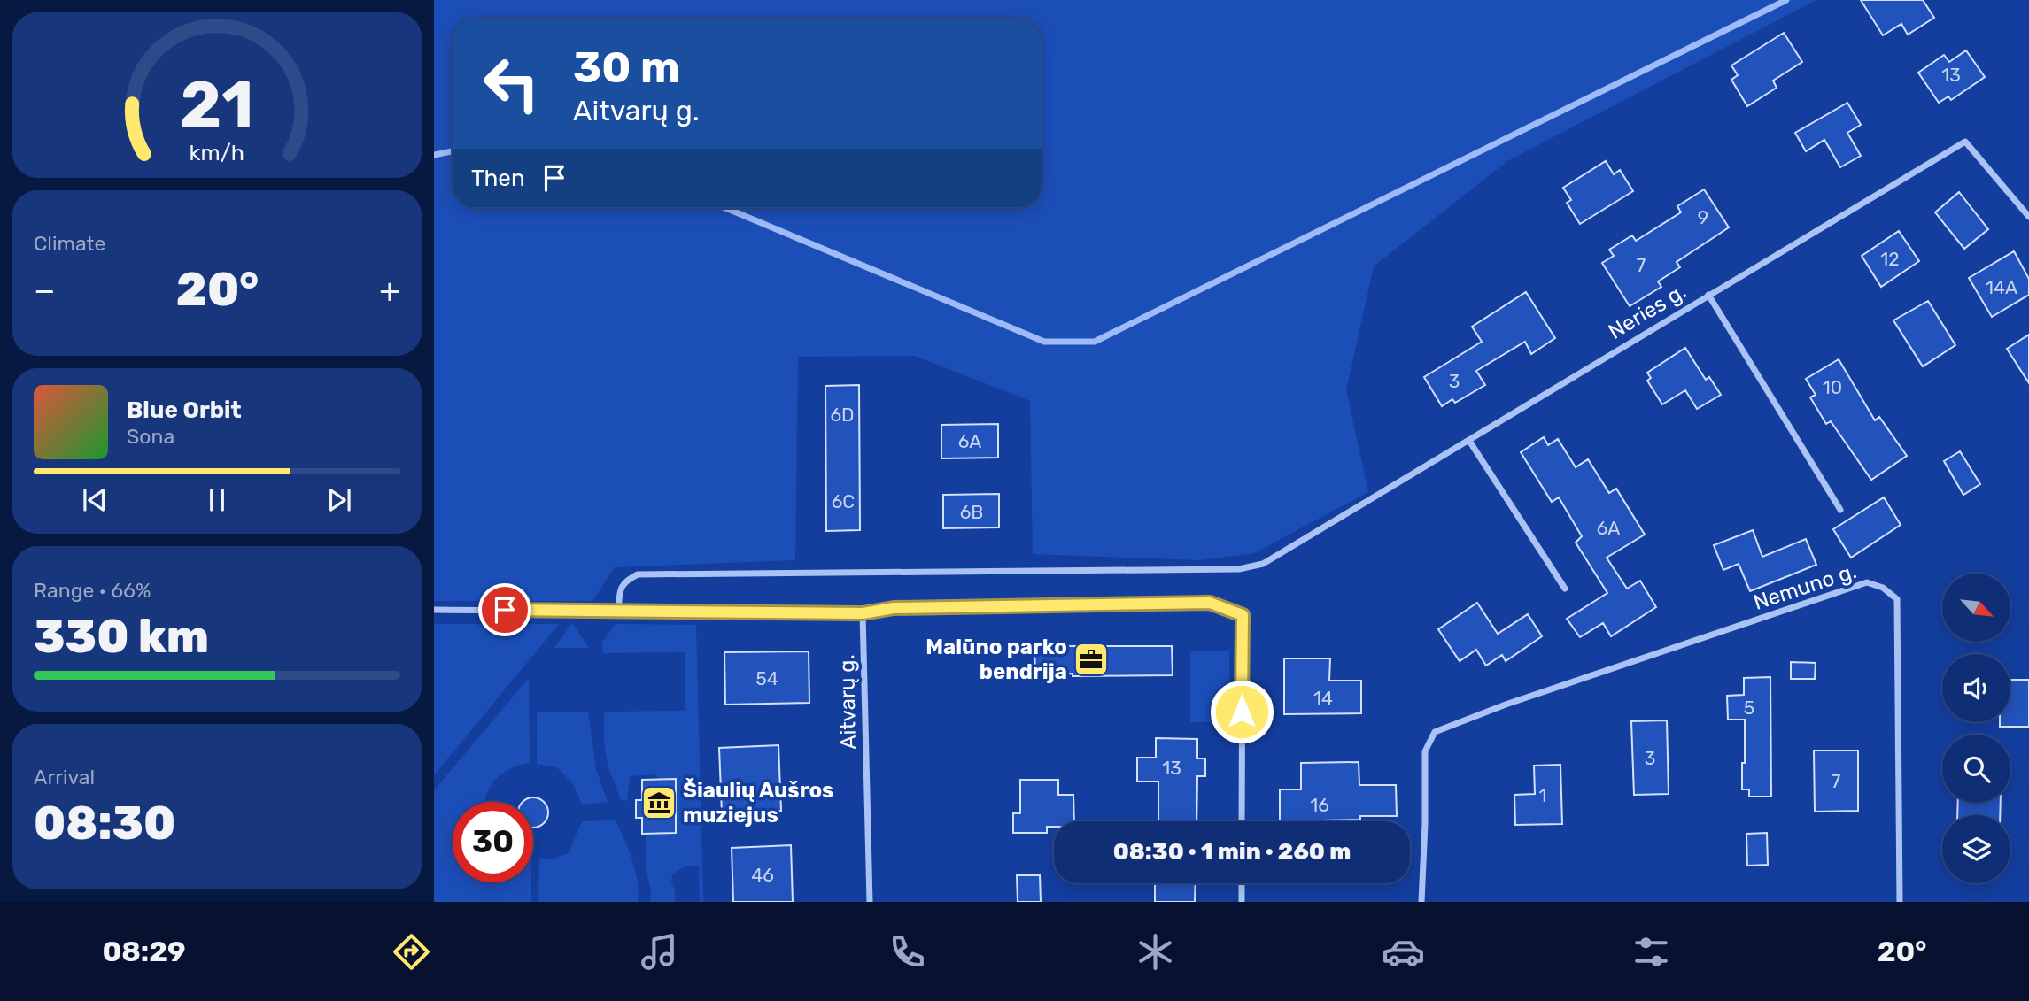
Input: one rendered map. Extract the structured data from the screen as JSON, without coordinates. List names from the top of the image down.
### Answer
{
  "streets": {
    "street": ["Neries g.", "Nemuno g.", "Aitvarų g."]
  },
  "places": {
    "office": ["Malūno parko bendrija"],
    "museum": ["Šiaulių Aušros muziejus"]
  },
  "house_numbers": [
    "13",
    "9",
    "12",
    "7",
    "14A",
    "3",
    "10",
    "6D",
    "6A",
    "6C",
    "6B",
    "6A",
    "54",
    "14",
    "5",
    "3",
    "13",
    "7",
    "1",
    "16",
    "46"
  ],
  "north": "bottom right",
  "page": {
    "turn": ["30 m", "Aitvarų g."],
    "then": "Then",
    "tile": [
      "Climate",
      ["Range · 66%", "330 km"],
      ["Arrival", "08:30"]
    ],
    "heat": ["−", "20°", "+"],
    "song": ["Blue Orbit", "Sona"],
    "limit": "30",
    "trip": "08:30 · 1 min · 260 m",
    "tabs": ["08:29", "20°"],
    "gauge": ["21", "km/h"]
  }
}
